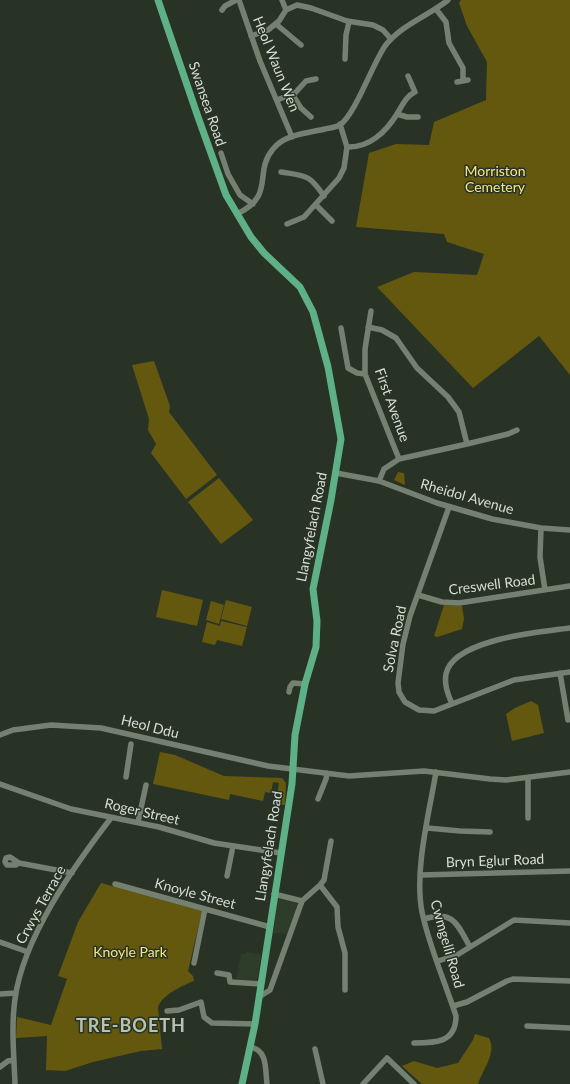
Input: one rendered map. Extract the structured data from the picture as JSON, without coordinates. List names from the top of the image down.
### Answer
{
  "streets": {
    "main road": ["Swansea Road", "Llangyfelach Road"],
    "street": [
      "Heol Waun Wen",
      "First Avenue",
      "Rheidol Avenue",
      "Creswell Road",
      "Solva Road",
      "Heol Ddu",
      "Roger Street",
      "Bryn Eglur Road",
      "Knoyle Street",
      "Crwys Terrace",
      "Cwmgelli Road"
    ]
  },
  "crossings": [
    ["Swansea Road", "Llangyfelach Road"],
    ["Rheidol Avenue", "Llangyfelach Road"],
    ["Rheidol Avenue", "Solva Road"],
    ["Llangyfelach Road", "Heol Ddu"],
    ["Llangyfelach Road", "Roger Street"],
    ["Llangyfelach Road", "Knoyle Street"],
    ["Creswell Road", "Solva Road"],
    ["Heol Ddu", "Cwmgelli Road"],
    ["Roger Street", "Crwys Terrace"],
    ["Bryn Eglur Road", "Cwmgelli Road"]
  ],
  "districts": ["TRE-BOETH"],
  "parks": ["Morriston Cemetery", "Knoyle Park"]
}
